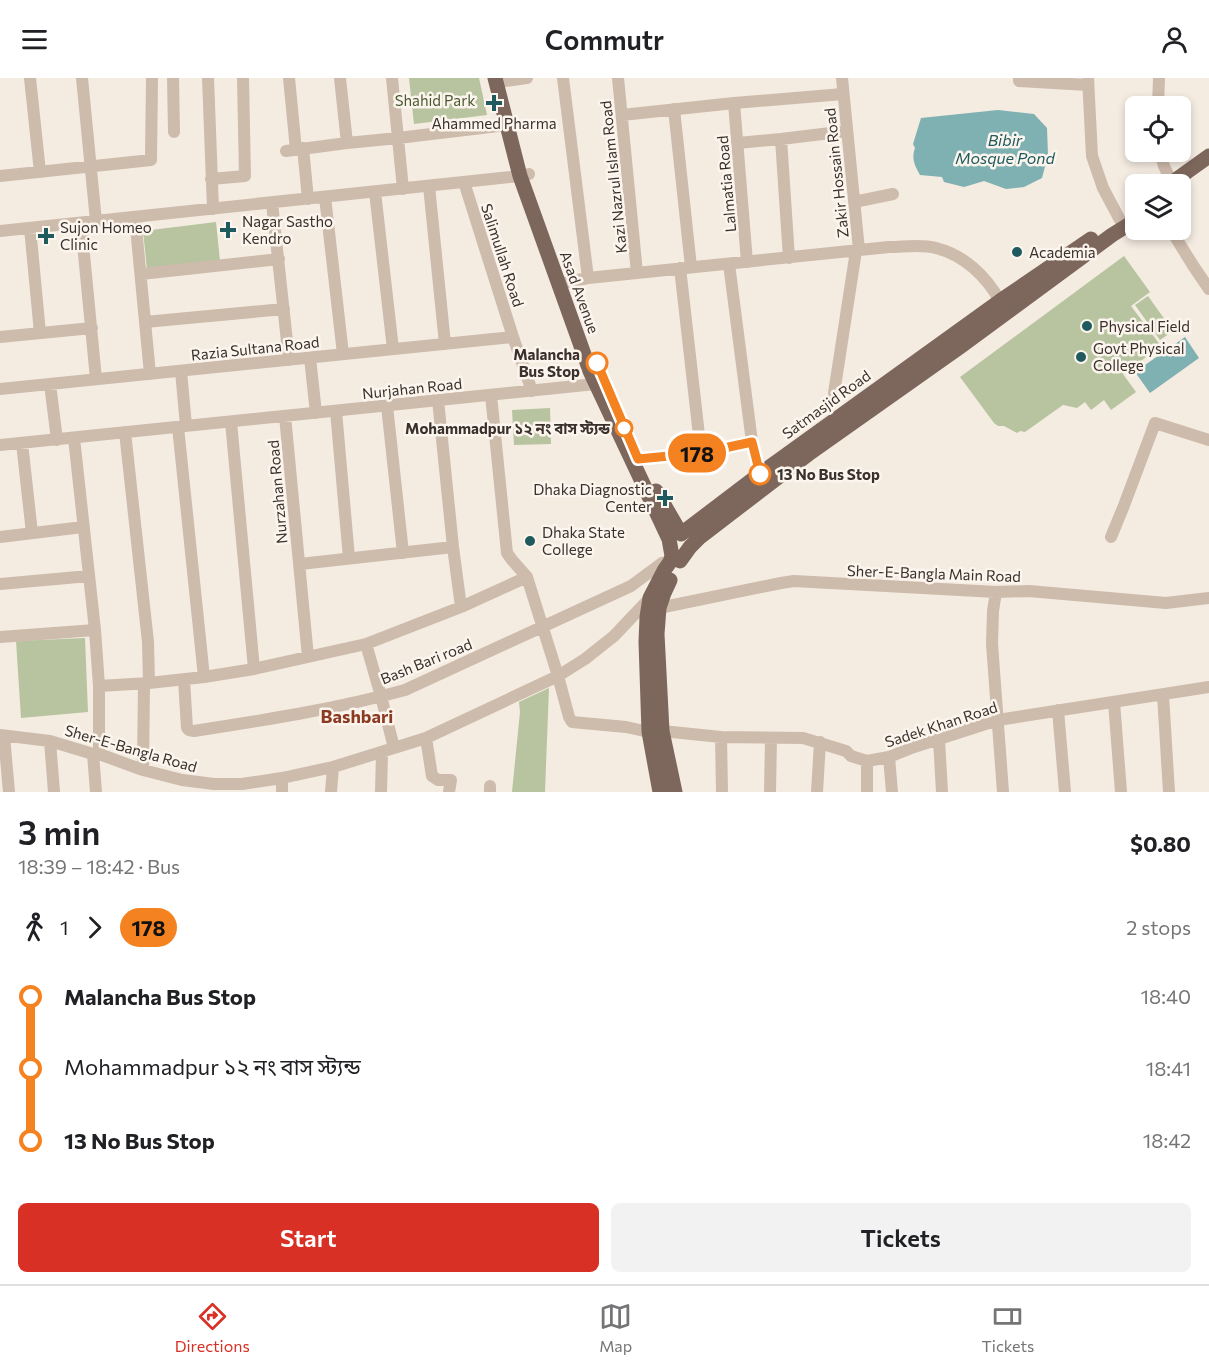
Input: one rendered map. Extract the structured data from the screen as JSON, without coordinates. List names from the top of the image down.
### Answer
{
  "streets": {
    "main road": ["Asad Avenue", "Satmasjid Road"],
    "street": [
      "Zakir Hossain Road",
      "Kazi Nazrul Islam Road",
      "Lalmatia Road",
      "Salimullah Road",
      "Razia Sultana Road",
      "Nurjahan Road",
      "Nurzahan Road",
      "Sher-E-Bangla Main Road",
      "Bash Bari road",
      "Sadek Khan Road",
      "Sher-E-Bangla Road"
    ]
  },
  "crossings": [
    ["Zakir Hossain Road", "Kazi Nazrul Islam Road"],
    ["Zakir Hossain Road", "Lalmatia Road"],
    ["Salimullah Road", "Asad Avenue"],
    ["Salimullah Road", "Razia Sultana Road"],
    ["Salimullah Road", "Nurjahan Road"],
    ["Asad Avenue", "Nurjahan Road"],
    ["Asad Avenue", "Satmasjid Road"],
    ["Asad Avenue", "Bash Bari road"],
    ["Nurjahan Road", "Nurzahan Road"],
    ["Satmasjid Road", "Bash Bari road"],
    ["Sher-E-Bangla Main Road", "Sher-E-Bangla Road"]
  ],
  "districts": ["Bashbari"],
  "water": ["Bibir Mosque Pond"],
  "parks": ["Shahid Park"],
  "places": {
    "health": [
      "Ahammed Pharma",
      "Nagar Sastho Kendro",
      "Sujon Homeo Clinic",
      "Dhaka Diagnostic Center"
    ],
    "other": [
      "Academia",
      "Physical Field",
      "Govt Physical College",
      "Malancha Bus Stop",
      "Mohammadpur ১২ নং বাস স্ট্যন্ড",
      "13 No Bus Stop",
      "Dhaka State College"
    ]
  },
  "lines": ["bus line 178"],
  "page": {
    "header": "Commutr",
    "on_map": "178",
    "heading": ["3 min", "18:39 – 18:42 · Bus", "$0.80"],
    "legs": ["1", "178", "2 stops"],
    "list": [
      {
        "name": "Malancha Bus Stop",
        "value": "18:40"
      },
      {
        "name": "Mohammadpur ১২ নং বাস স্ট্যন্ড",
        "value": "18:41"
      },
      {
        "name": "13 No Bus Stop",
        "value": "18:42"
      }
    ],
    "buttons": ["Start", "Tickets"],
    "tabs": ["Directions", "Map", "Tickets"]
  }
}
